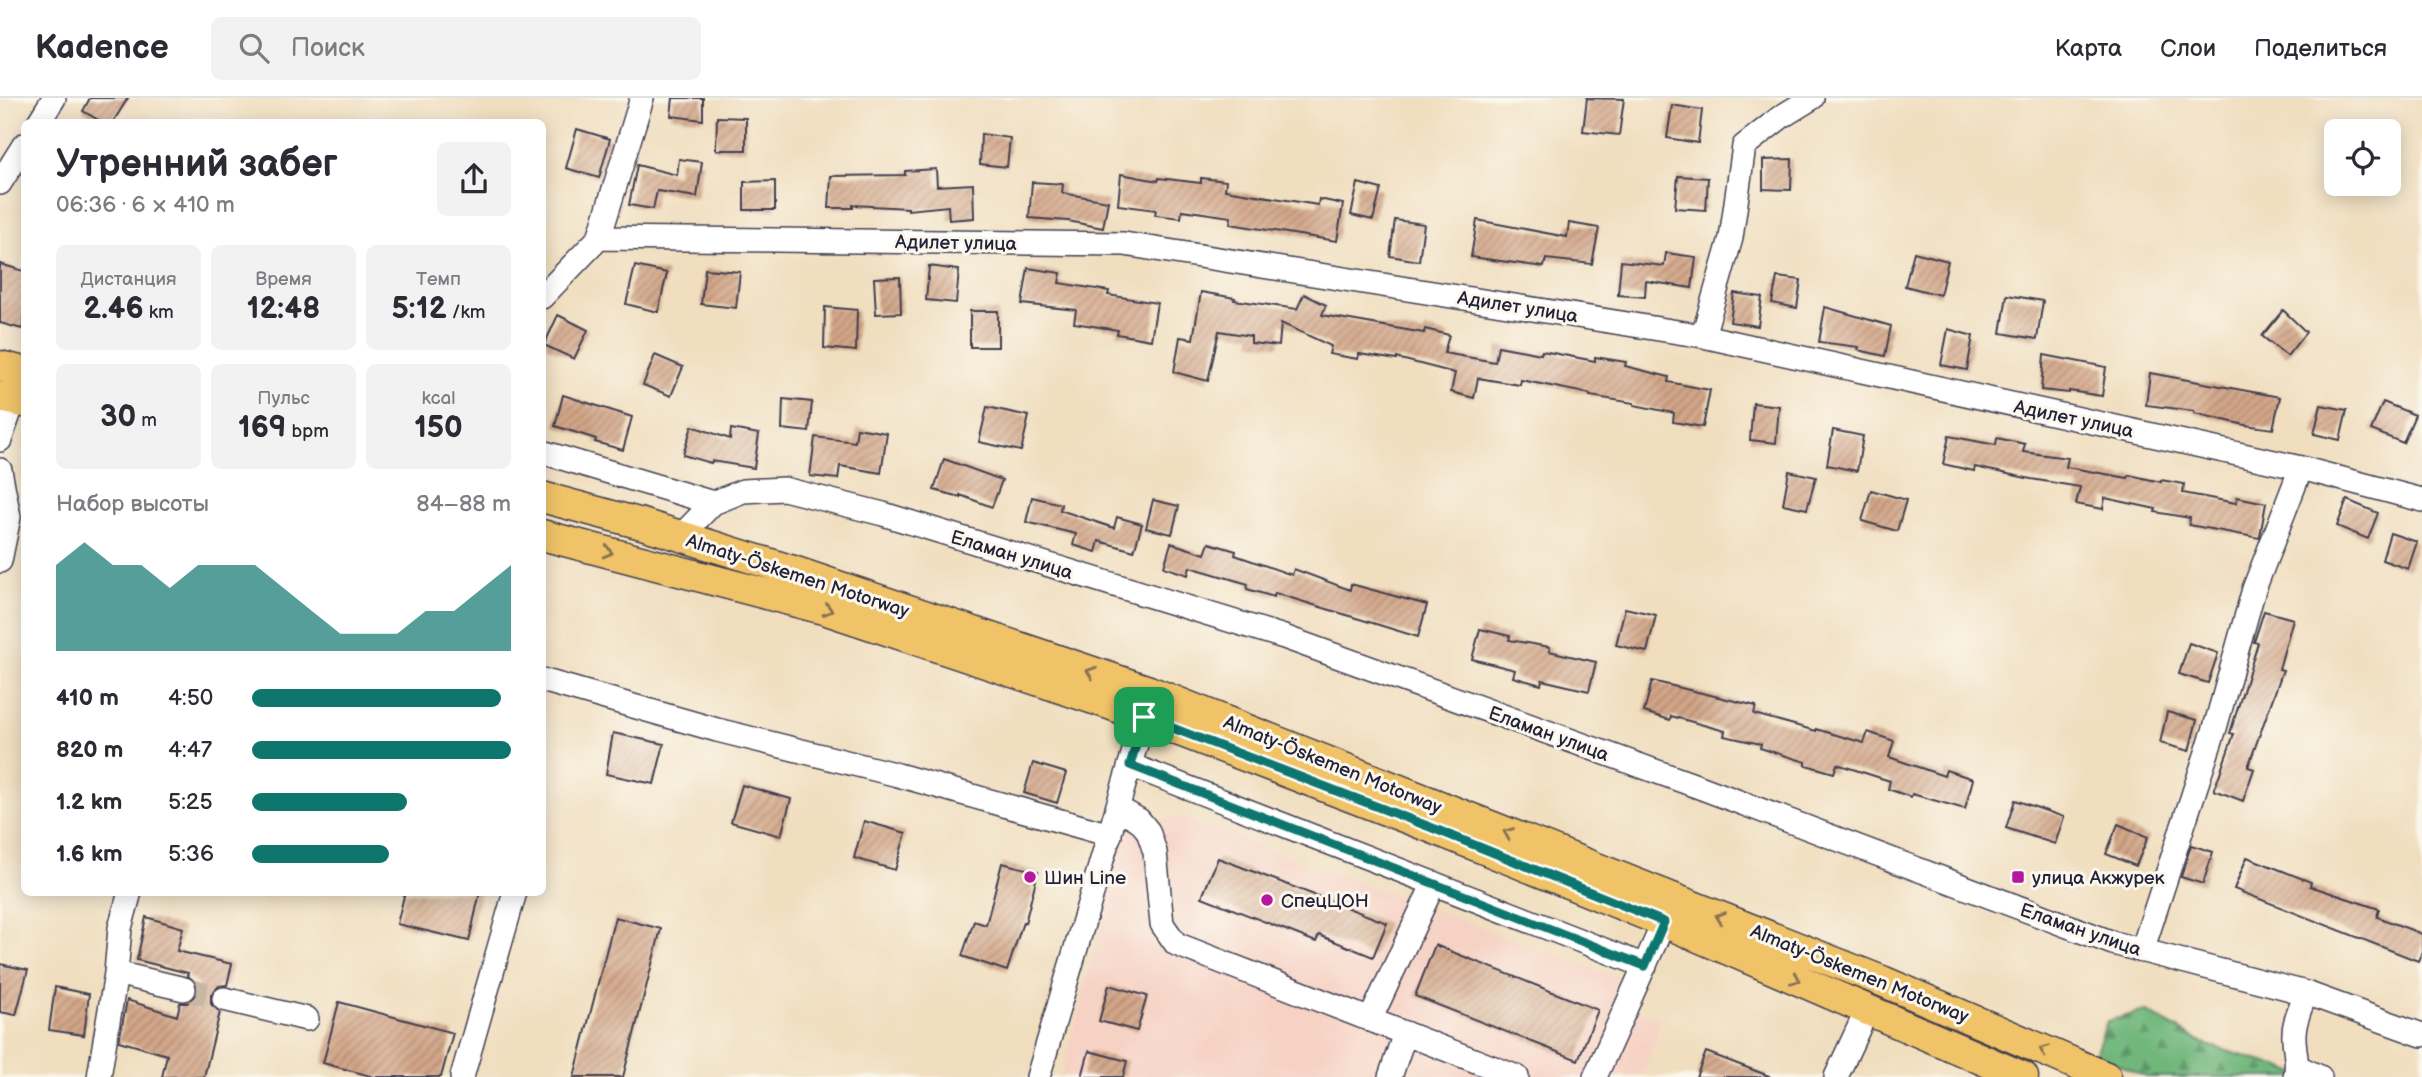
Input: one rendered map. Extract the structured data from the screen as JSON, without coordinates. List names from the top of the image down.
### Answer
{
  "streets": {
    "main road": ["Almaty-Öskemen Motorway"],
    "street": ["Адилет улица", "Еламан улица"]
  },
  "crossings": [
    ["Еламан улица", "Almaty-Öskemen Motorway"]
  ],
  "places": {
    "other": ["Шин Line", "СпецЦОН"],
    "transit": ["улица Акжурек"]
  },
  "page": {
    "header": "Kadence",
    "search": "Поиск",
    "nav": ["Карта", "Слои", "Поделиться"],
    "heading": ["Утренний забег", "06:36 · 6 × 410 m"],
    "stats": [
      ["Дистанция", "2.46 km"],
      ["Время", "12:48"],
      ["Темп", "5:12 /km"],
      ["30 m"],
      ["Пульс", "169 bpm"],
      ["kcal", "150"]
    ],
    "chart": ["Набор высоты", "84–88 m"],
    "list": [
      {
        "name": "410 m",
        "note": "4:50"
      },
      {
        "name": "820 m",
        "note": "4:47"
      },
      {
        "name": "1.2 km",
        "note": "5:25"
      },
      {
        "name": "1.6 km",
        "note": "5:36"
      }
    ]
  }
}
